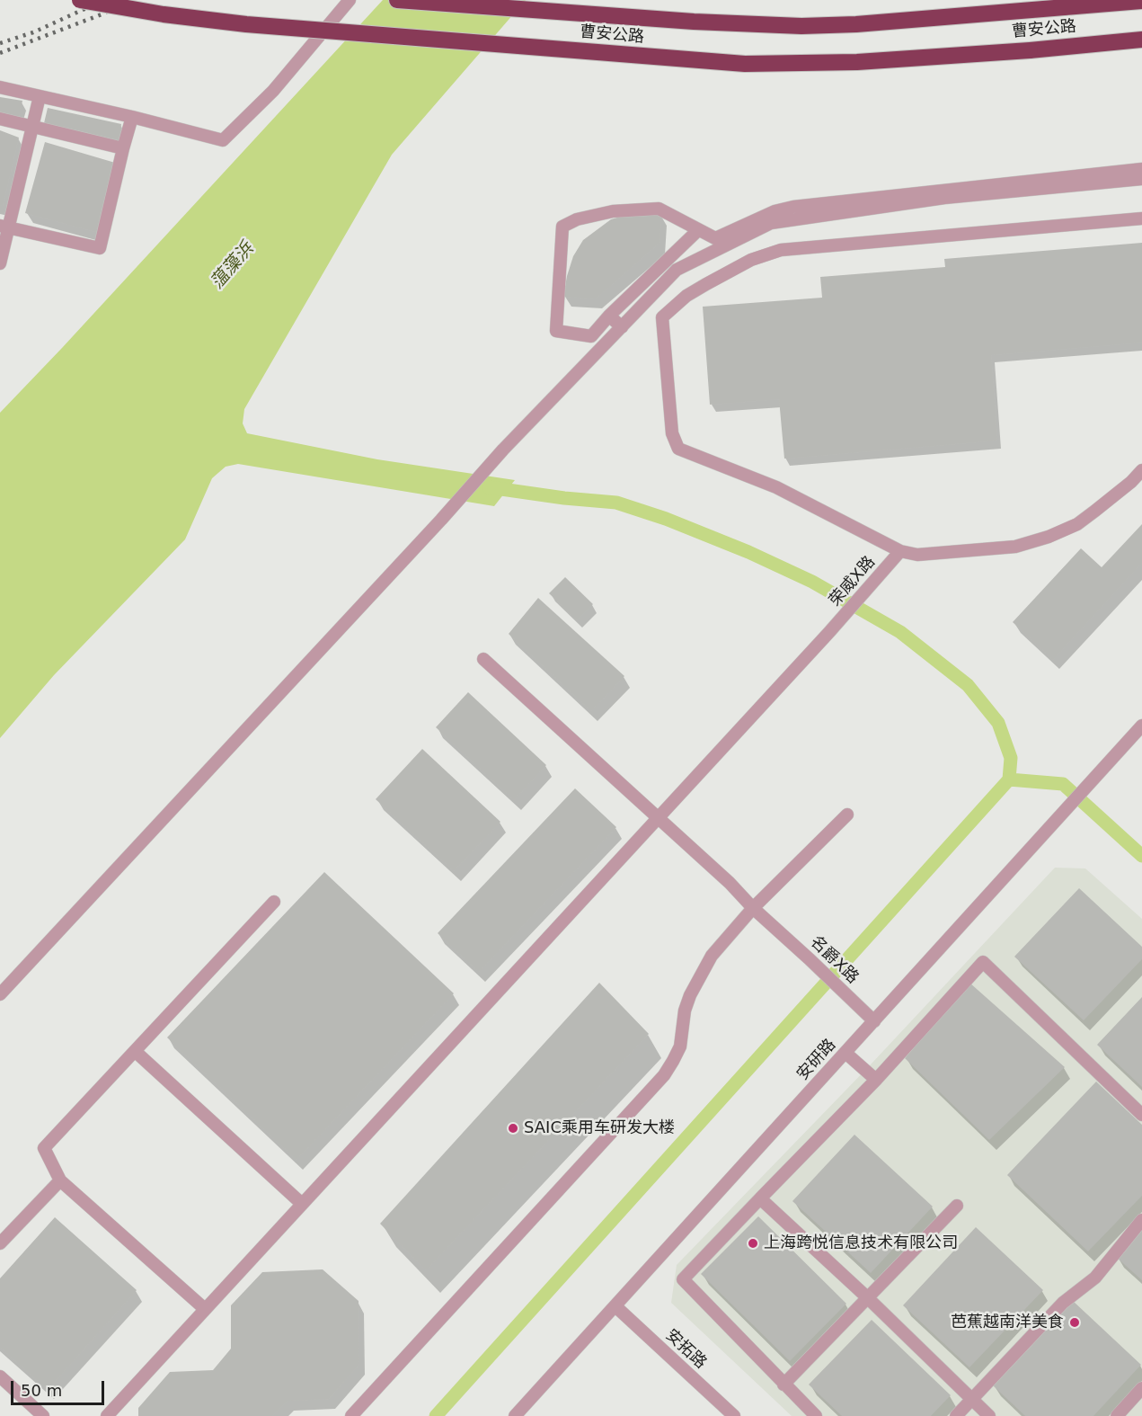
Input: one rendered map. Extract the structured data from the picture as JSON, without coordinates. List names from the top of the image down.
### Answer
{
  "streets": {
    "highway": ["曹安公路"],
    "street": [
      "荣威X路",
      "名爵X路",
      "安研路",
      "安拓路"
    ]
  },
  "crossings": [
    ["荣威X路", "名爵X路"],
    ["名爵X路", "安研路"],
    ["安研路", "安拓路"]
  ],
  "water": ["蕰藻浜"],
  "places": ["SAIC乘用车研发大楼", "上海跨悦信息技术有限公司", "芭蕉越南洋美食"],
  "scale_bar": "50 m"
}
